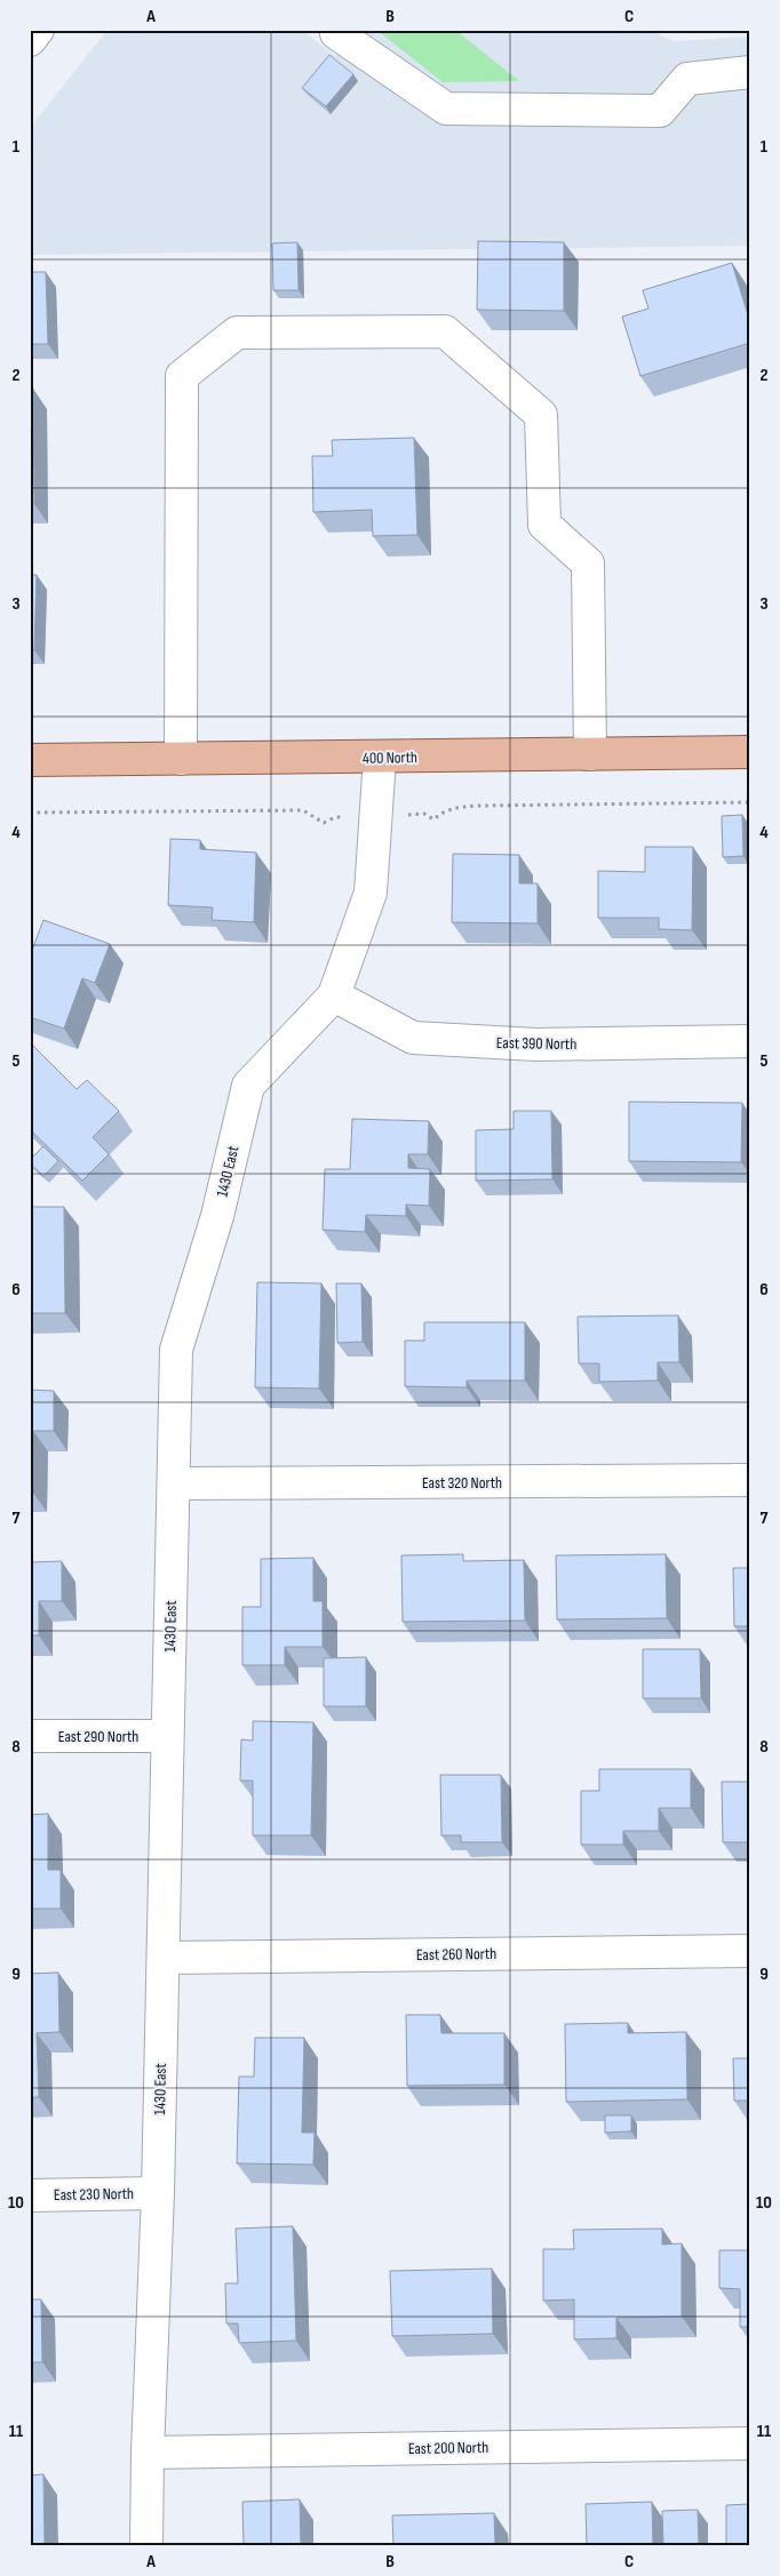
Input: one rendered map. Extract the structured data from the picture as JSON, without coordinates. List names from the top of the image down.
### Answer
{
  "streets": {
    "main road": ["400 North"],
    "street": [
      "East 390 North",
      "1430 East",
      "East 320 North",
      "East 290 North",
      "East 260 North",
      "East 230 North",
      "East 200 North"
    ]
  },
  "crossings": [
    ["400 North", "1430 East"],
    ["East 390 North", "1430 East"],
    ["1430 East", "East 320 North"],
    ["1430 East", "East 290 North"],
    ["1430 East", "East 260 North"],
    ["1430 East", "East 230 North"],
    ["1430 East", "East 200 North"]
  ],
  "grid": {
    "columns": ["A", "B", "C"],
    "rows": [
      "1",
      "2",
      "3",
      "4",
      "5",
      "6",
      "7",
      "8",
      "9",
      "10",
      "11"
    ]
  }
}
